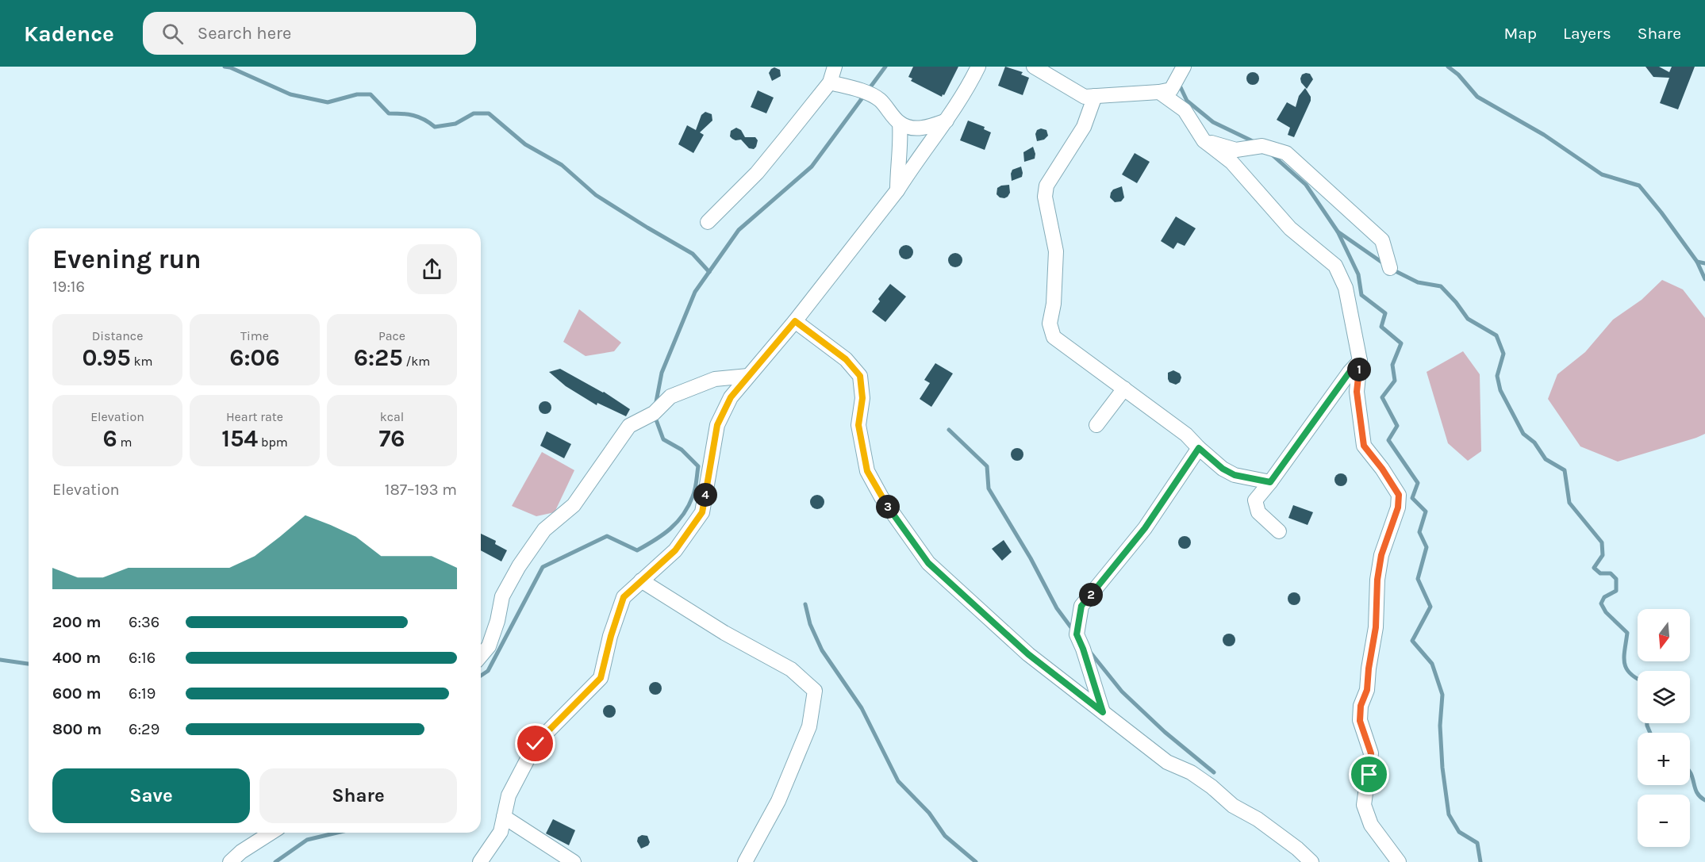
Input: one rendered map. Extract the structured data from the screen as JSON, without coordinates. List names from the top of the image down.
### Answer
{
  "north": "bottom",
  "page": {
    "header": "Kadence",
    "search": "Search here",
    "nav": ["Map", "Layers", "Share"],
    "heading": ["Evening run", "19:16"],
    "stats": [
      ["Distance", "0.95 km"],
      ["Time", "6:06"],
      ["Pace", "6:25 /km"],
      ["Elevation", "6 m"],
      ["Heart rate", "154 bpm"],
      ["kcal", "76"]
    ],
    "pins": [
      "1",
      "4",
      "3",
      "2"
    ],
    "chart": ["Elevation", "187–193 m"],
    "list": [
      {
        "name": "200 m",
        "note": "6:36"
      },
      {
        "name": "400 m",
        "note": "6:16"
      },
      {
        "name": "600 m",
        "note": "6:19"
      },
      {
        "name": "800 m",
        "note": "6:29"
      }
    ],
    "map_buttons": ["+", "−"],
    "buttons": ["Save", "Share"]
  }
}
